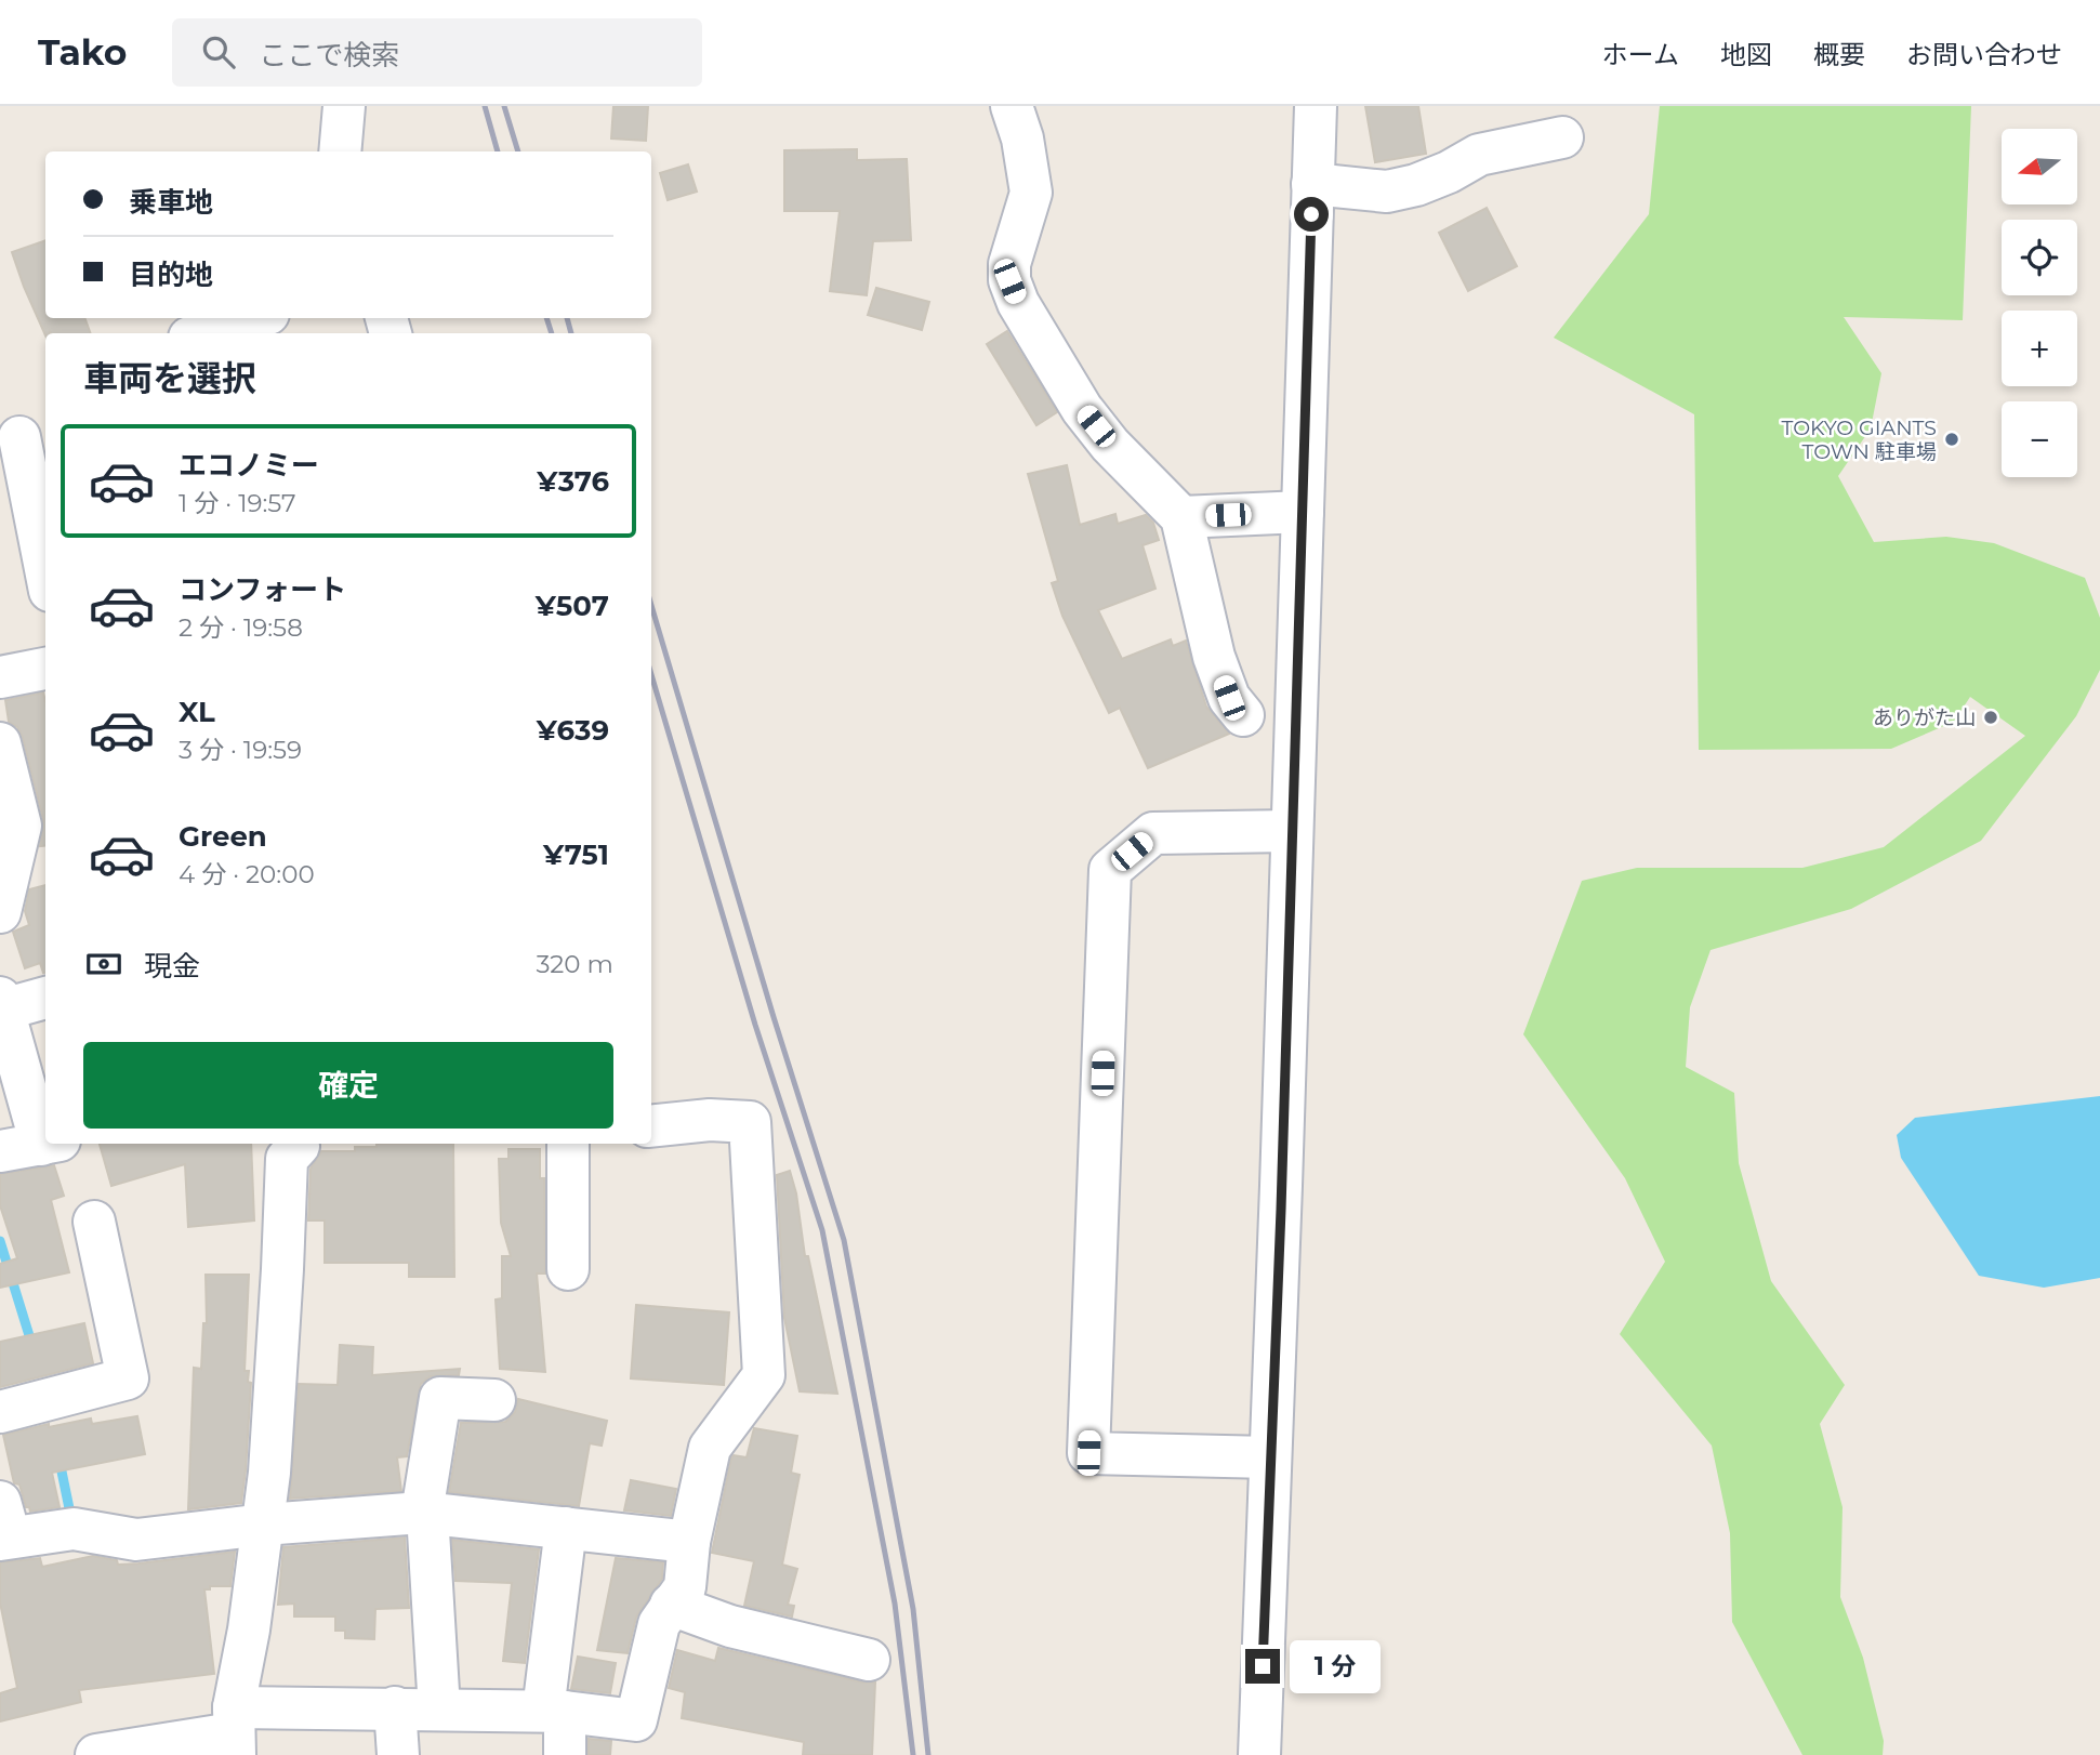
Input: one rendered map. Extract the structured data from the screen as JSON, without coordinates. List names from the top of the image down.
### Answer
{
  "places": ["TOKYO GIANTS TOWN 駐車場", "ありがた山"],
  "north": "left",
  "page": {
    "header": "Tako",
    "search": "ここで検索",
    "nav": [
      "ホーム",
      "地図",
      "概要",
      "お問い合わせ"
    ],
    "map_buttons": ["+", "−"],
    "banner": ["乗車地", "目的地"],
    "heading": "車両を選択",
    "list": [
      {
        "name": "エコノミー",
        "note": "1 分 · 19:57",
        "value": "¥376"
      },
      {
        "name": "コンフォート",
        "note": "2 分 · 19:58",
        "value": "¥507"
      },
      {
        "name": "XL",
        "note": "3 分 · 19:59",
        "value": "¥639"
      },
      {
        "name": "Green",
        "note": "4 分 · 20:00",
        "value": "¥751"
      }
    ],
    "pay": ["現金", "320 m"],
    "buttons": "確定",
    "bubble": "1 分"
  }
}
